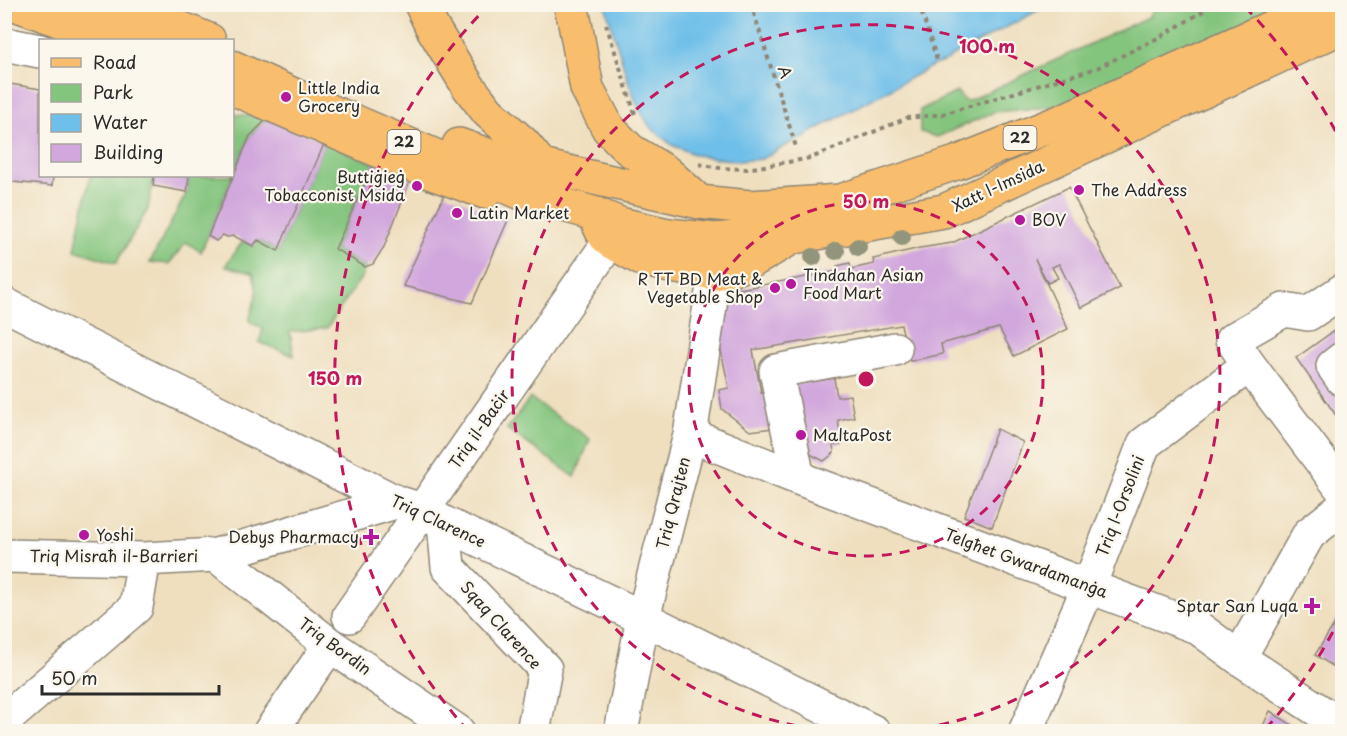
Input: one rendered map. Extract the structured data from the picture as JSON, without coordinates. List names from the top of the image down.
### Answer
{
  "streets": {
    "main road": ["22", "Xatt l-Imsida"],
    "street": [
      "Triq il-Baċir",
      "Triq Qrajten",
      "Triq l-Orsolini",
      "Triq Clarence",
      "Triq Misraħ il-Barrieri",
      "Telgħet Gwardamanġa",
      "Sqaq Clarence",
      "Triq Bordin"
    ],
    "path": ["A"]
  },
  "crossings": [
    ["Xatt l-Imsida", "Triq il-Baċir"],
    ["Triq il-Baċir", "Triq Clarence"],
    ["Triq il-Baċir", "Triq Misraħ il-Barrieri"],
    ["Triq il-Baċir", "Sqaq Clarence"],
    ["Triq Qrajten", "Triq Clarence"],
    ["Triq Qrajten", "Telgħet Gwardamanġa"],
    ["Triq l-Orsolini", "Telgħet Gwardamanġa"],
    ["Triq Clarence", "Triq Misraħ il-Barrieri"],
    ["Triq Clarence", "Sqaq Clarence"],
    ["Triq Misraħ il-Barrieri", "Sqaq Clarence"],
    ["Triq Misraħ il-Barrieri", "Triq Bordin"]
  ],
  "places": {
    "other": [
      "Little India Grocery",
      "Buttiġieġ Tobacconist Msida",
      "The Address",
      "Latin Market",
      "BOV",
      "Tindahan Asian Food Mart",
      "R TT BD Meat & Vegetable Shop",
      "MaltaPost",
      "Yoshi"
    ],
    "health": ["Debys Pharmacy", "Sptar San Luqa"]
  },
  "legend": [
    "Road",
    "Park",
    "Water",
    "Building"
  ],
  "scale_bar": "50 m",
  "rings": ["100 m", "50 m", "150 m"]
}
